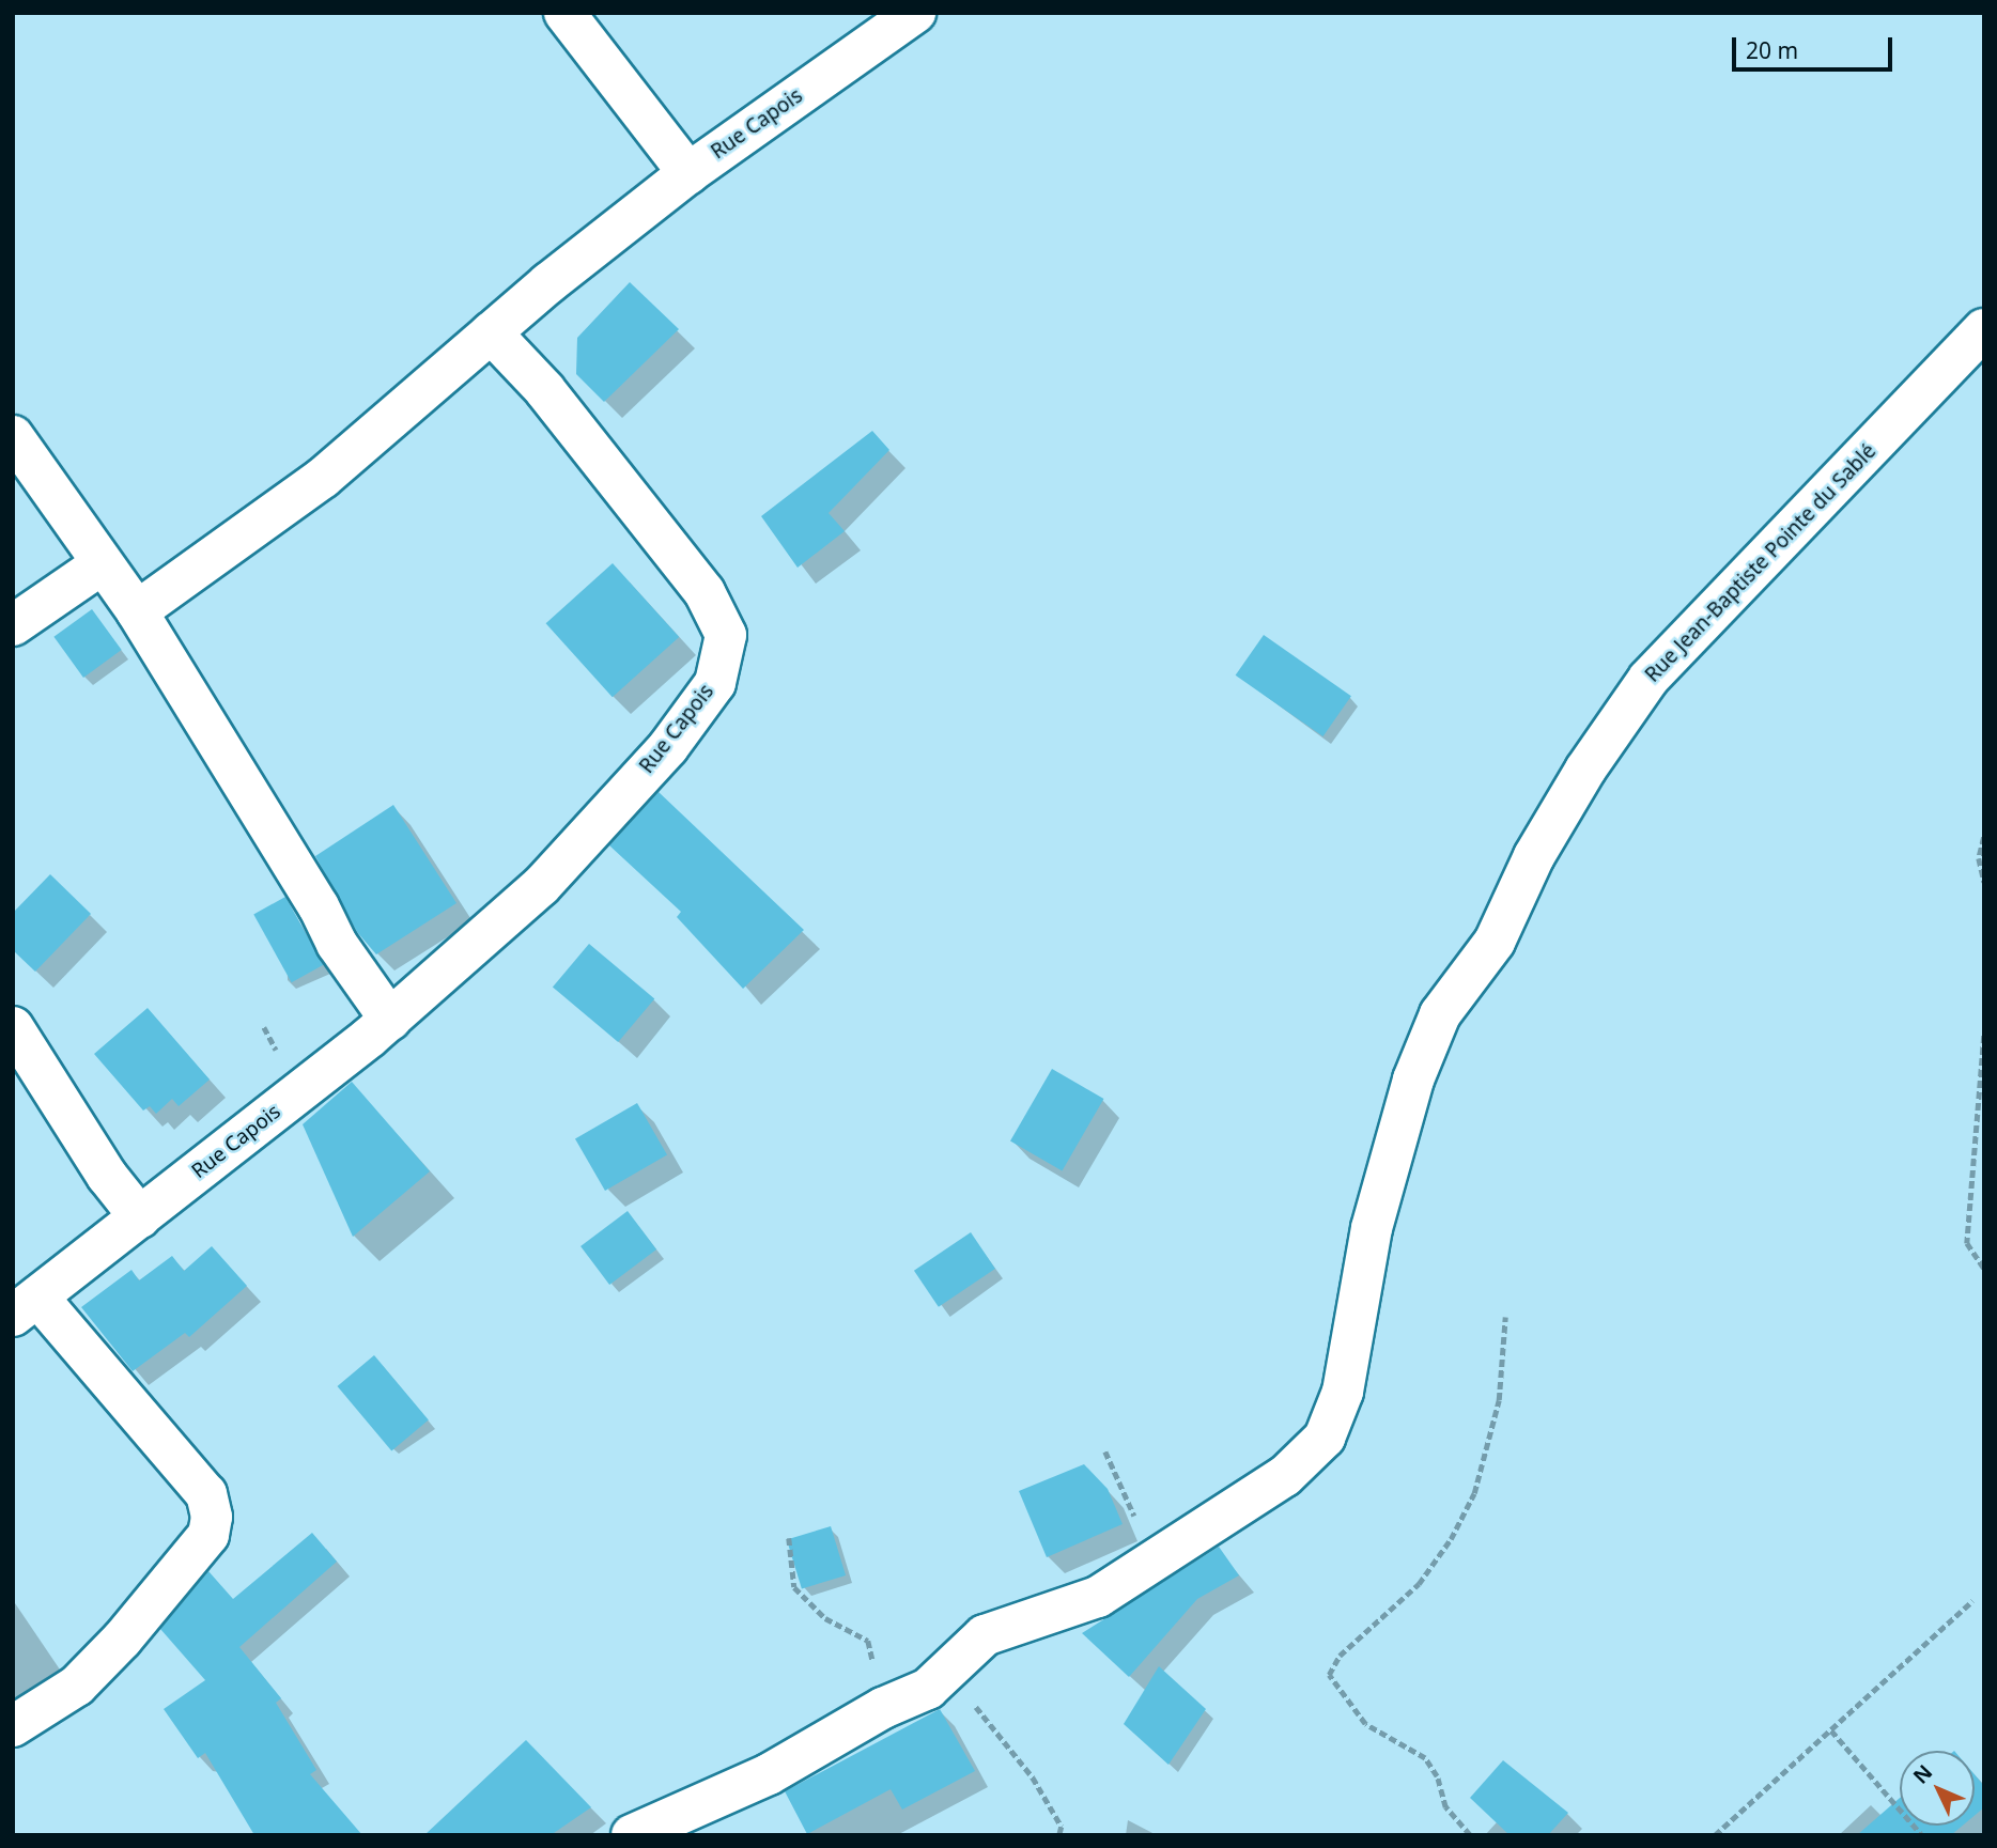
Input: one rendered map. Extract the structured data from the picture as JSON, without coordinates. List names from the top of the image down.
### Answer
{
  "streets": {
    "street": ["Rue Capois", "Rue Jean-Baptiste Pointe du Sablé"]
  },
  "scale_bar": "20 m",
  "north": "top left"
}
